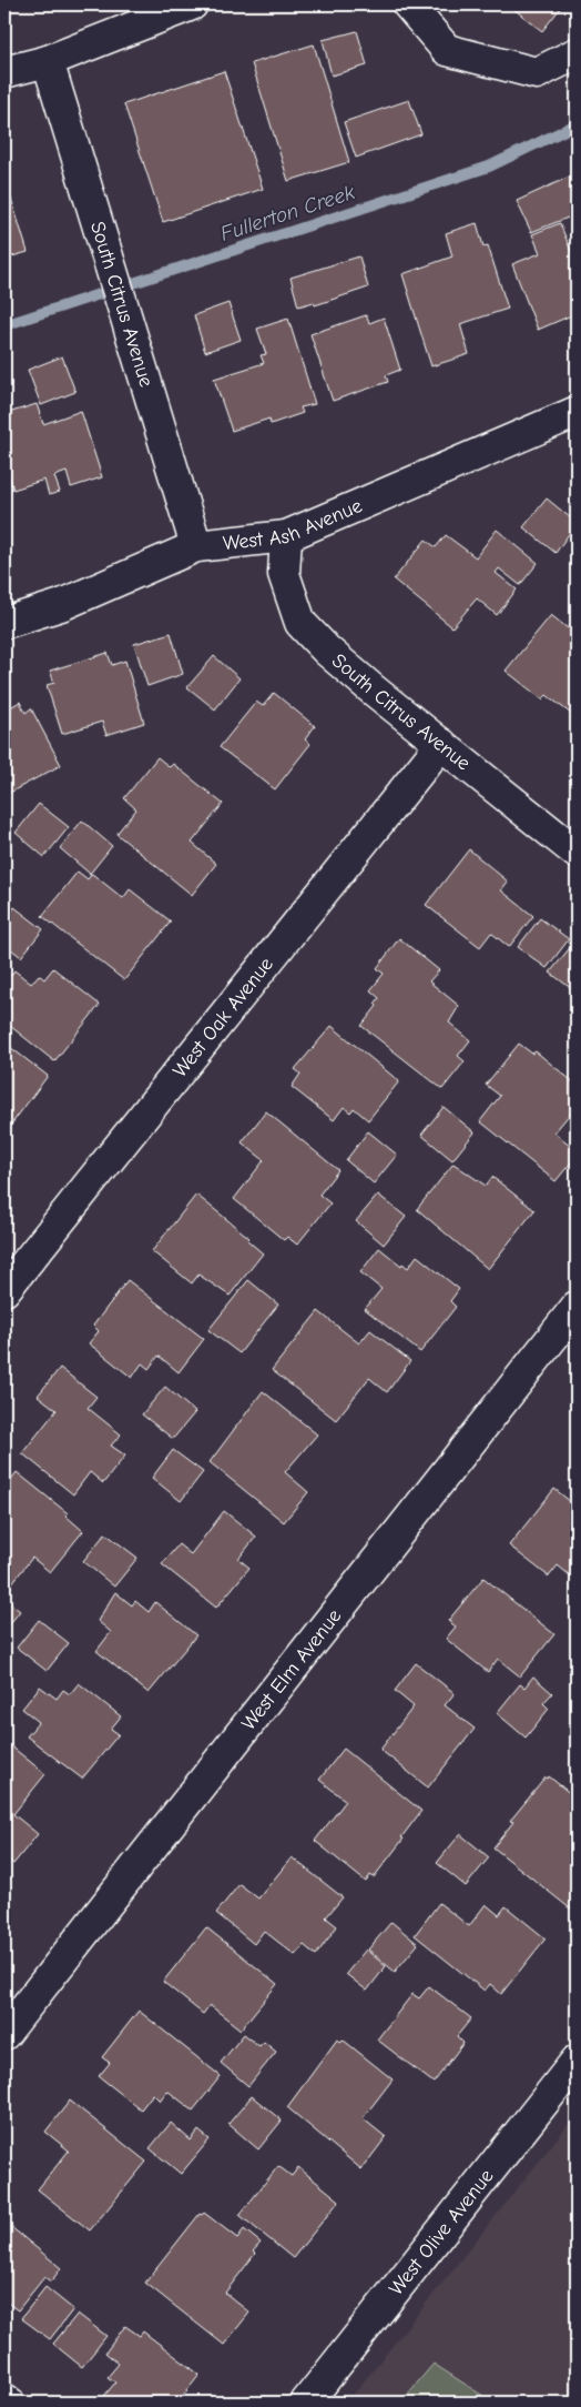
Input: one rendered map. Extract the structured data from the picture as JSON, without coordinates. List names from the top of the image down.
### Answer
{
  "streets": {
    "street": [
      "South Citrus Avenue",
      "West Ash Avenue",
      "West Oak Avenue",
      "West Elm Avenue",
      "West Olive Avenue"
    ]
  },
  "crossings": [
    ["South Citrus Avenue", "West Ash Avenue"],
    ["South Citrus Avenue", "West Oak Avenue"]
  ],
  "water": ["Fullerton Creek"]
}
